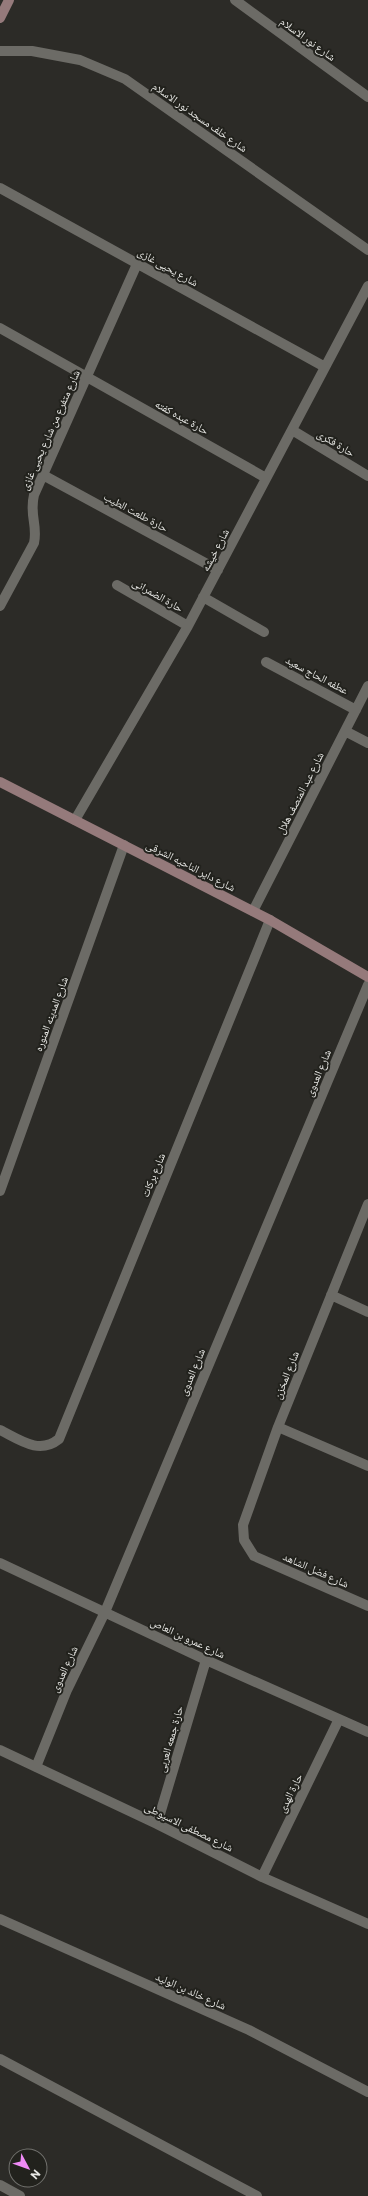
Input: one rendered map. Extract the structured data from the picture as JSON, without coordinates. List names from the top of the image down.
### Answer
{
  "streets": {
    "street": [
      "شارع نور الاسلام",
      "شارع خلف مسجد نور الاسلام",
      "شارع يحيى غازى",
      "حارة عبده كفته",
      "شارع متفرع من شارع يحيى غازى",
      "حارة فكرى",
      "حارة طلعت الطيب",
      "شارع خيشه",
      "حارة الضمرانى",
      "عطفه الحاج سعيد",
      "شارع عبد المنصف هلال",
      "شارع داير الناحيه الشرقى",
      "شارع المدينه المنوره",
      "شارع العدوى",
      "شارع بركات",
      "شارع المخزن",
      "شارع فضل الشاهد",
      "شارع عمرو بن العاص",
      "حارة جمعه العربى",
      "حارة الهدى",
      "شارع مصطفى الاسيوطى",
      "شارع خالد بن الوليد"
    ]
  },
  "crossings": [
    ["شارع يحيى غازى", "شارع متفرع من شارع يحيى غازى"],
    ["شارع يحيى غازى", "شارع خيشه"],
    ["حارة عبده كفته", "شارع متفرع من شارع يحيى غازى"],
    ["حارة عبده كفته", "شارع خيشه"],
    ["شارع متفرع من شارع يحيى غازى", "حارة طلعت الطيب"],
    ["حارة فكرى", "شارع خيشه"],
    ["حارة طلعت الطيب", "شارع خيشه"],
    ["شارع خيشه", "حارة الضمرانى"],
    ["شارع خيشه", "شارع داير الناحيه الشرقى"],
    ["عطفه الحاج سعيد", "شارع عبد المنصف هلال"],
    ["شارع عبد المنصف هلال", "شارع داير الناحيه الشرقى"],
    ["شارع داير الناحيه الشرقى", "شارع المدينه المنوره"],
    ["شارع داير الناحيه الشرقى", "شارع بركات"],
    ["شارع العدوى", "شارع عمرو بن العاص"],
    ["شارع العدوى", "شارع مصطفى الاسيوطى"],
    ["شارع المخزن", "شارع فضل الشاهد"],
    ["شارع عمرو بن العاص", "حارة جمعه العربى"],
    ["شارع عمرو بن العاص", "حارة الهدى"],
    ["حارة جمعه العربى", "شارع مصطفى الاسيوطى"],
    ["حارة الهدى", "شارع مصطفى الاسيوطى"]
  ],
  "north": "bottom right"
}
